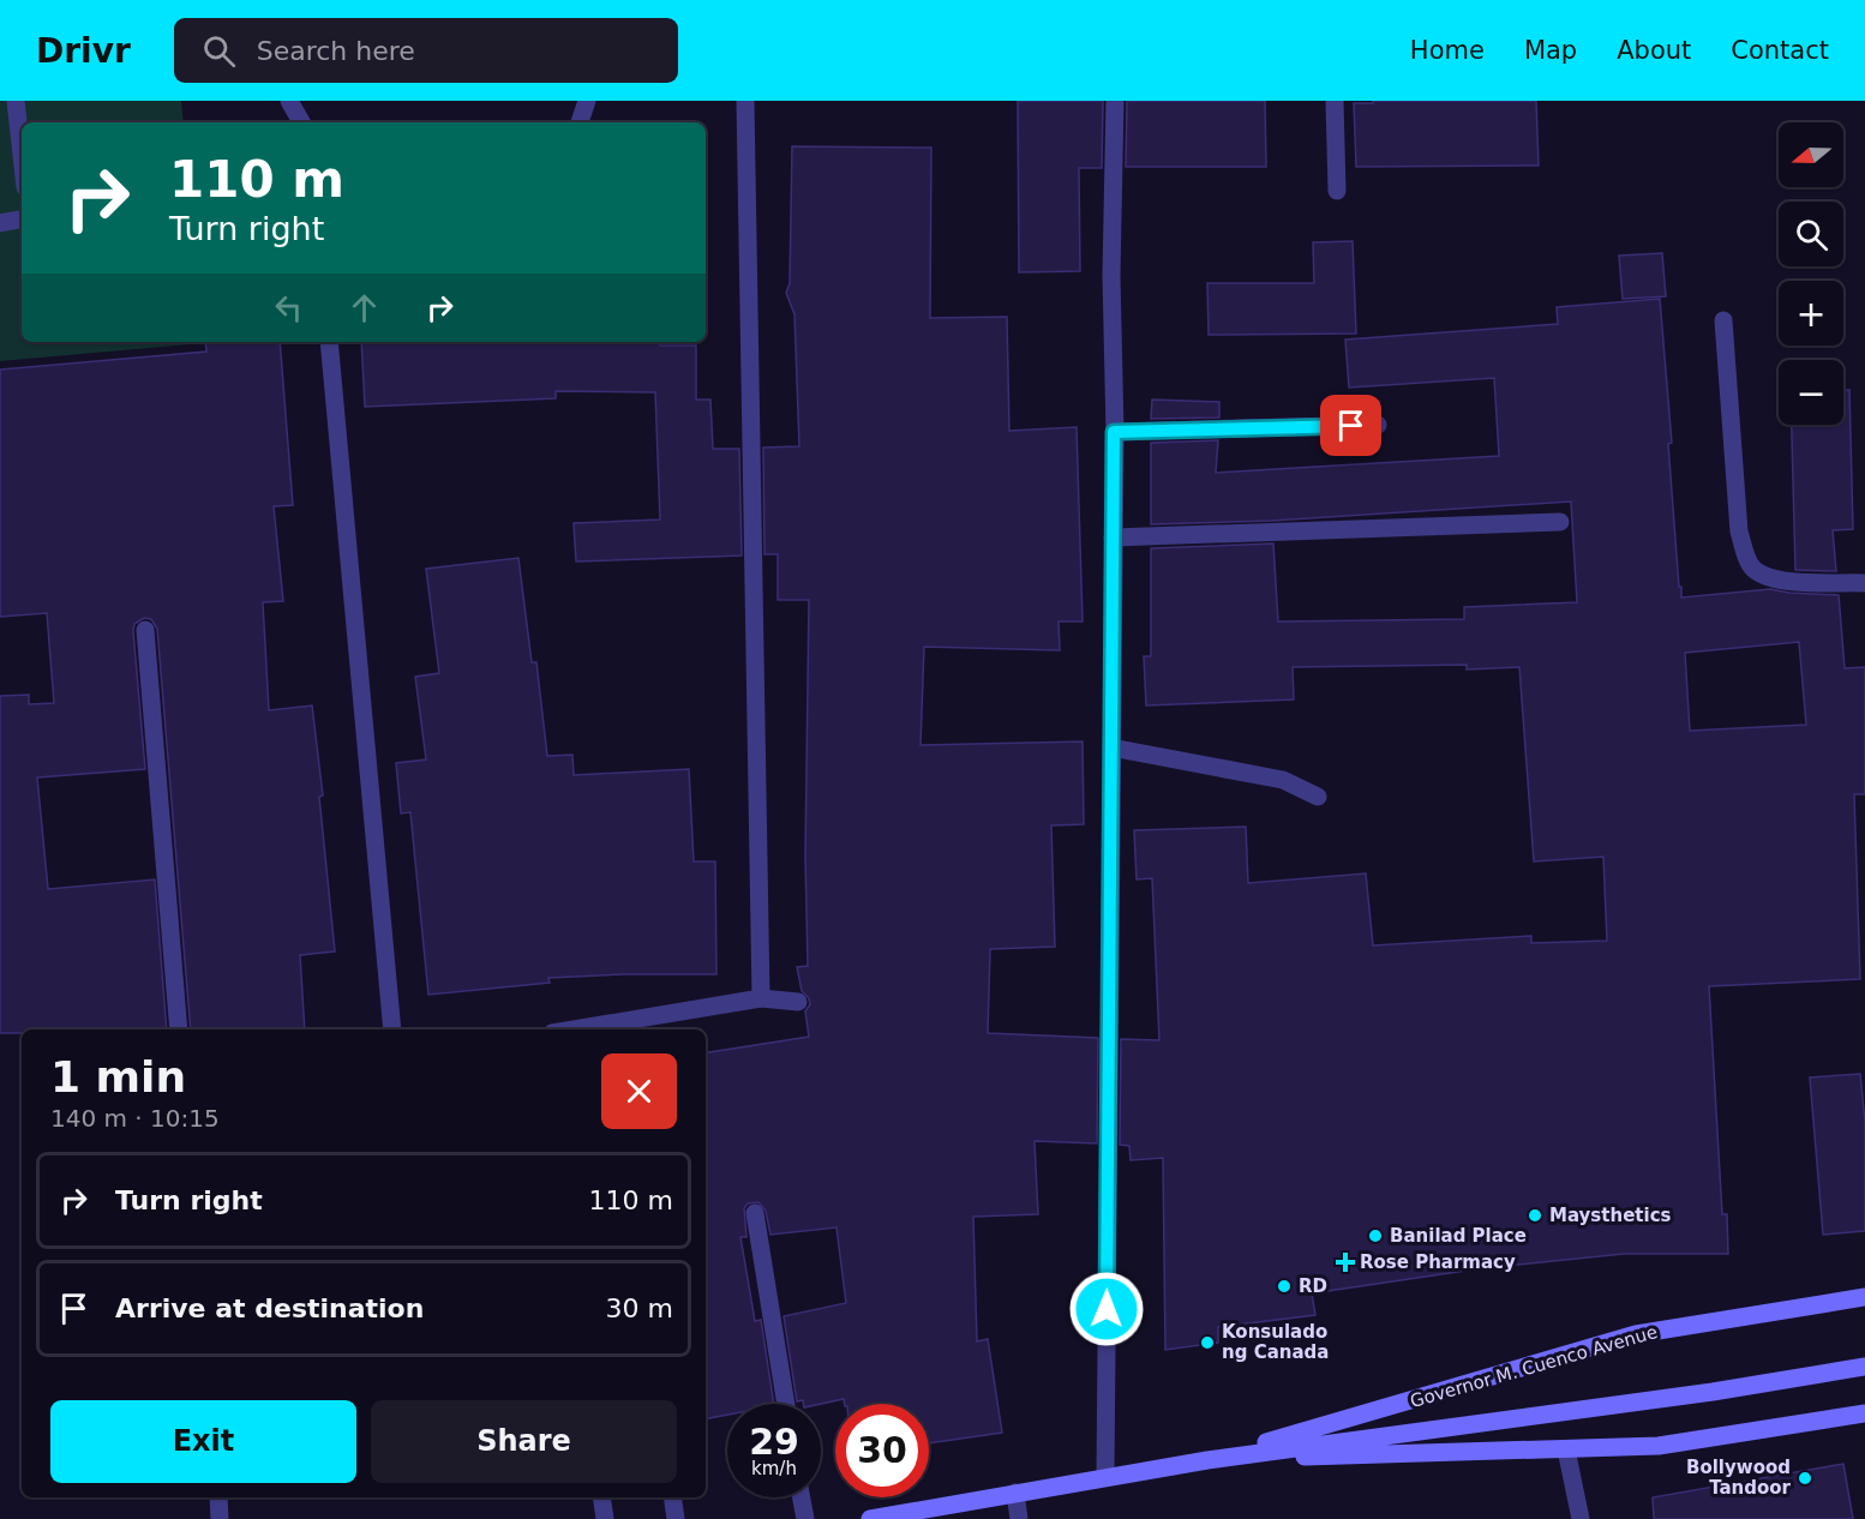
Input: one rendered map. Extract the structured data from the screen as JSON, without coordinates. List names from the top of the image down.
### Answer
{
  "streets": {
    "main road": ["Governor M. Cuenco Avenue"]
  },
  "places": {
    "other": [
      "Maysthetics",
      "Banilad Place",
      "RD",
      "Konsulado ng Canada",
      "Bollywood Tandoor"
    ],
    "health": ["Rose Pharmacy"]
  },
  "north": "left",
  "page": {
    "header": "Drivr",
    "search": "Search here",
    "nav": [
      "Home",
      "Map",
      "About",
      "Contact"
    ],
    "map_buttons": ["+", "−"],
    "turn": ["110 m", "Turn right"],
    "heading": ["1 min", "140 m · 10:15"],
    "list": [
      {
        "name": "Turn right",
        "value": "110 m"
      },
      {
        "name": "Arrive at destination",
        "value": "30 m"
      }
    ],
    "buttons": ["Exit", "Share"],
    "speed": "29 km/h",
    "limit": "30"
  }
}
